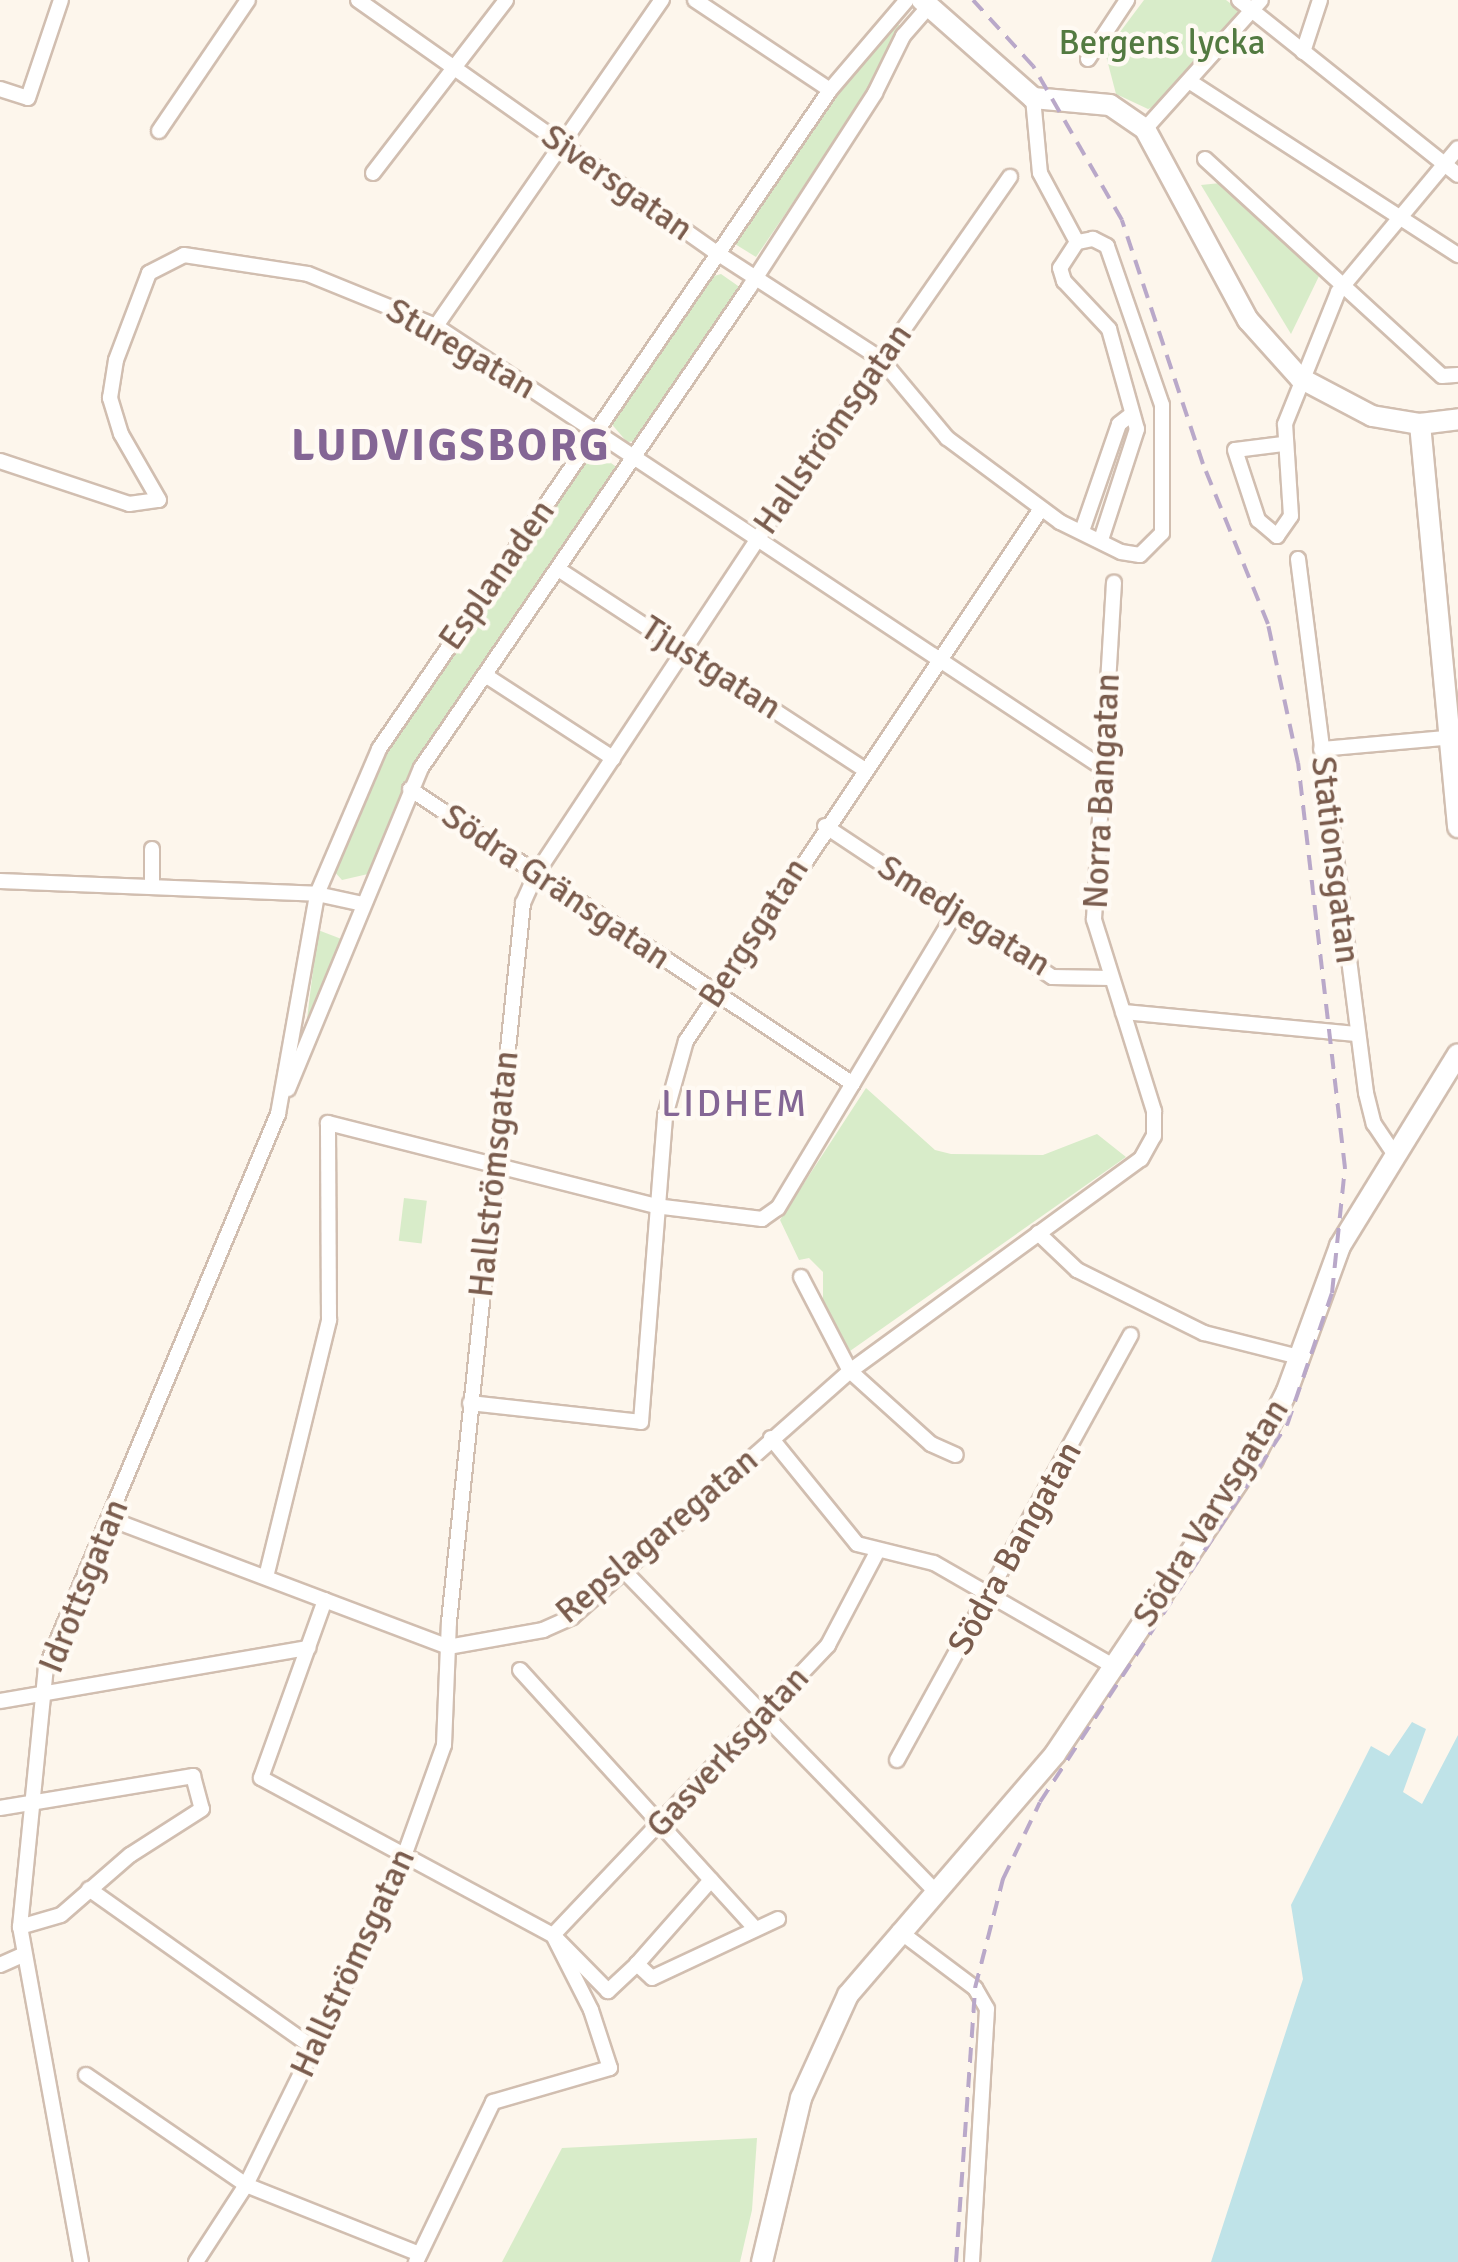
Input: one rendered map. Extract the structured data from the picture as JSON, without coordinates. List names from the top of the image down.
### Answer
{
  "streets": {
    "street": [
      "Siversgatan",
      "Sturegatan",
      "Hallströmsgatan",
      "Esplanaden",
      "Tjustgatan",
      "Norra Bangatan",
      "Stationsgatan",
      "Södra Gränsgatan",
      "Smedjegatan",
      "Bergsgatan",
      "Södra Varvsgatan",
      "Repslagaregatan",
      "Södra Bangatan",
      "Idrottsgatan",
      "Gasverksgatan"
    ]
  },
  "crossings": [
    ["Siversgatan", "Hallströmsgatan"],
    ["Siversgatan", "Esplanaden"],
    ["Siversgatan", "Bergsgatan"],
    ["Sturegatan", "Hallströmsgatan"],
    ["Sturegatan", "Esplanaden"],
    ["Sturegatan", "Norra Bangatan"],
    ["Sturegatan", "Bergsgatan"],
    ["Hallströmsgatan", "Tjustgatan"],
    ["Hallströmsgatan", "Södra Gränsgatan"],
    ["Hallströmsgatan", "Bergsgatan"],
    ["Hallströmsgatan", "Repslagaregatan"],
    ["Esplanaden", "Tjustgatan"],
    ["Esplanaden", "Södra Gränsgatan"],
    ["Esplanaden", "Idrottsgatan"],
    ["Tjustgatan", "Bergsgatan"],
    ["Norra Bangatan", "Smedjegatan"],
    ["Norra Bangatan", "Repslagaregatan"],
    ["Stationsgatan", "Södra Varvsgatan"],
    ["Södra Gränsgatan", "Bergsgatan"],
    ["Smedjegatan", "Bergsgatan"]
  ],
  "districts": ["LUDVIGSBORG", "LIDHEM"],
  "parks": ["Bergens lycka"]
}
